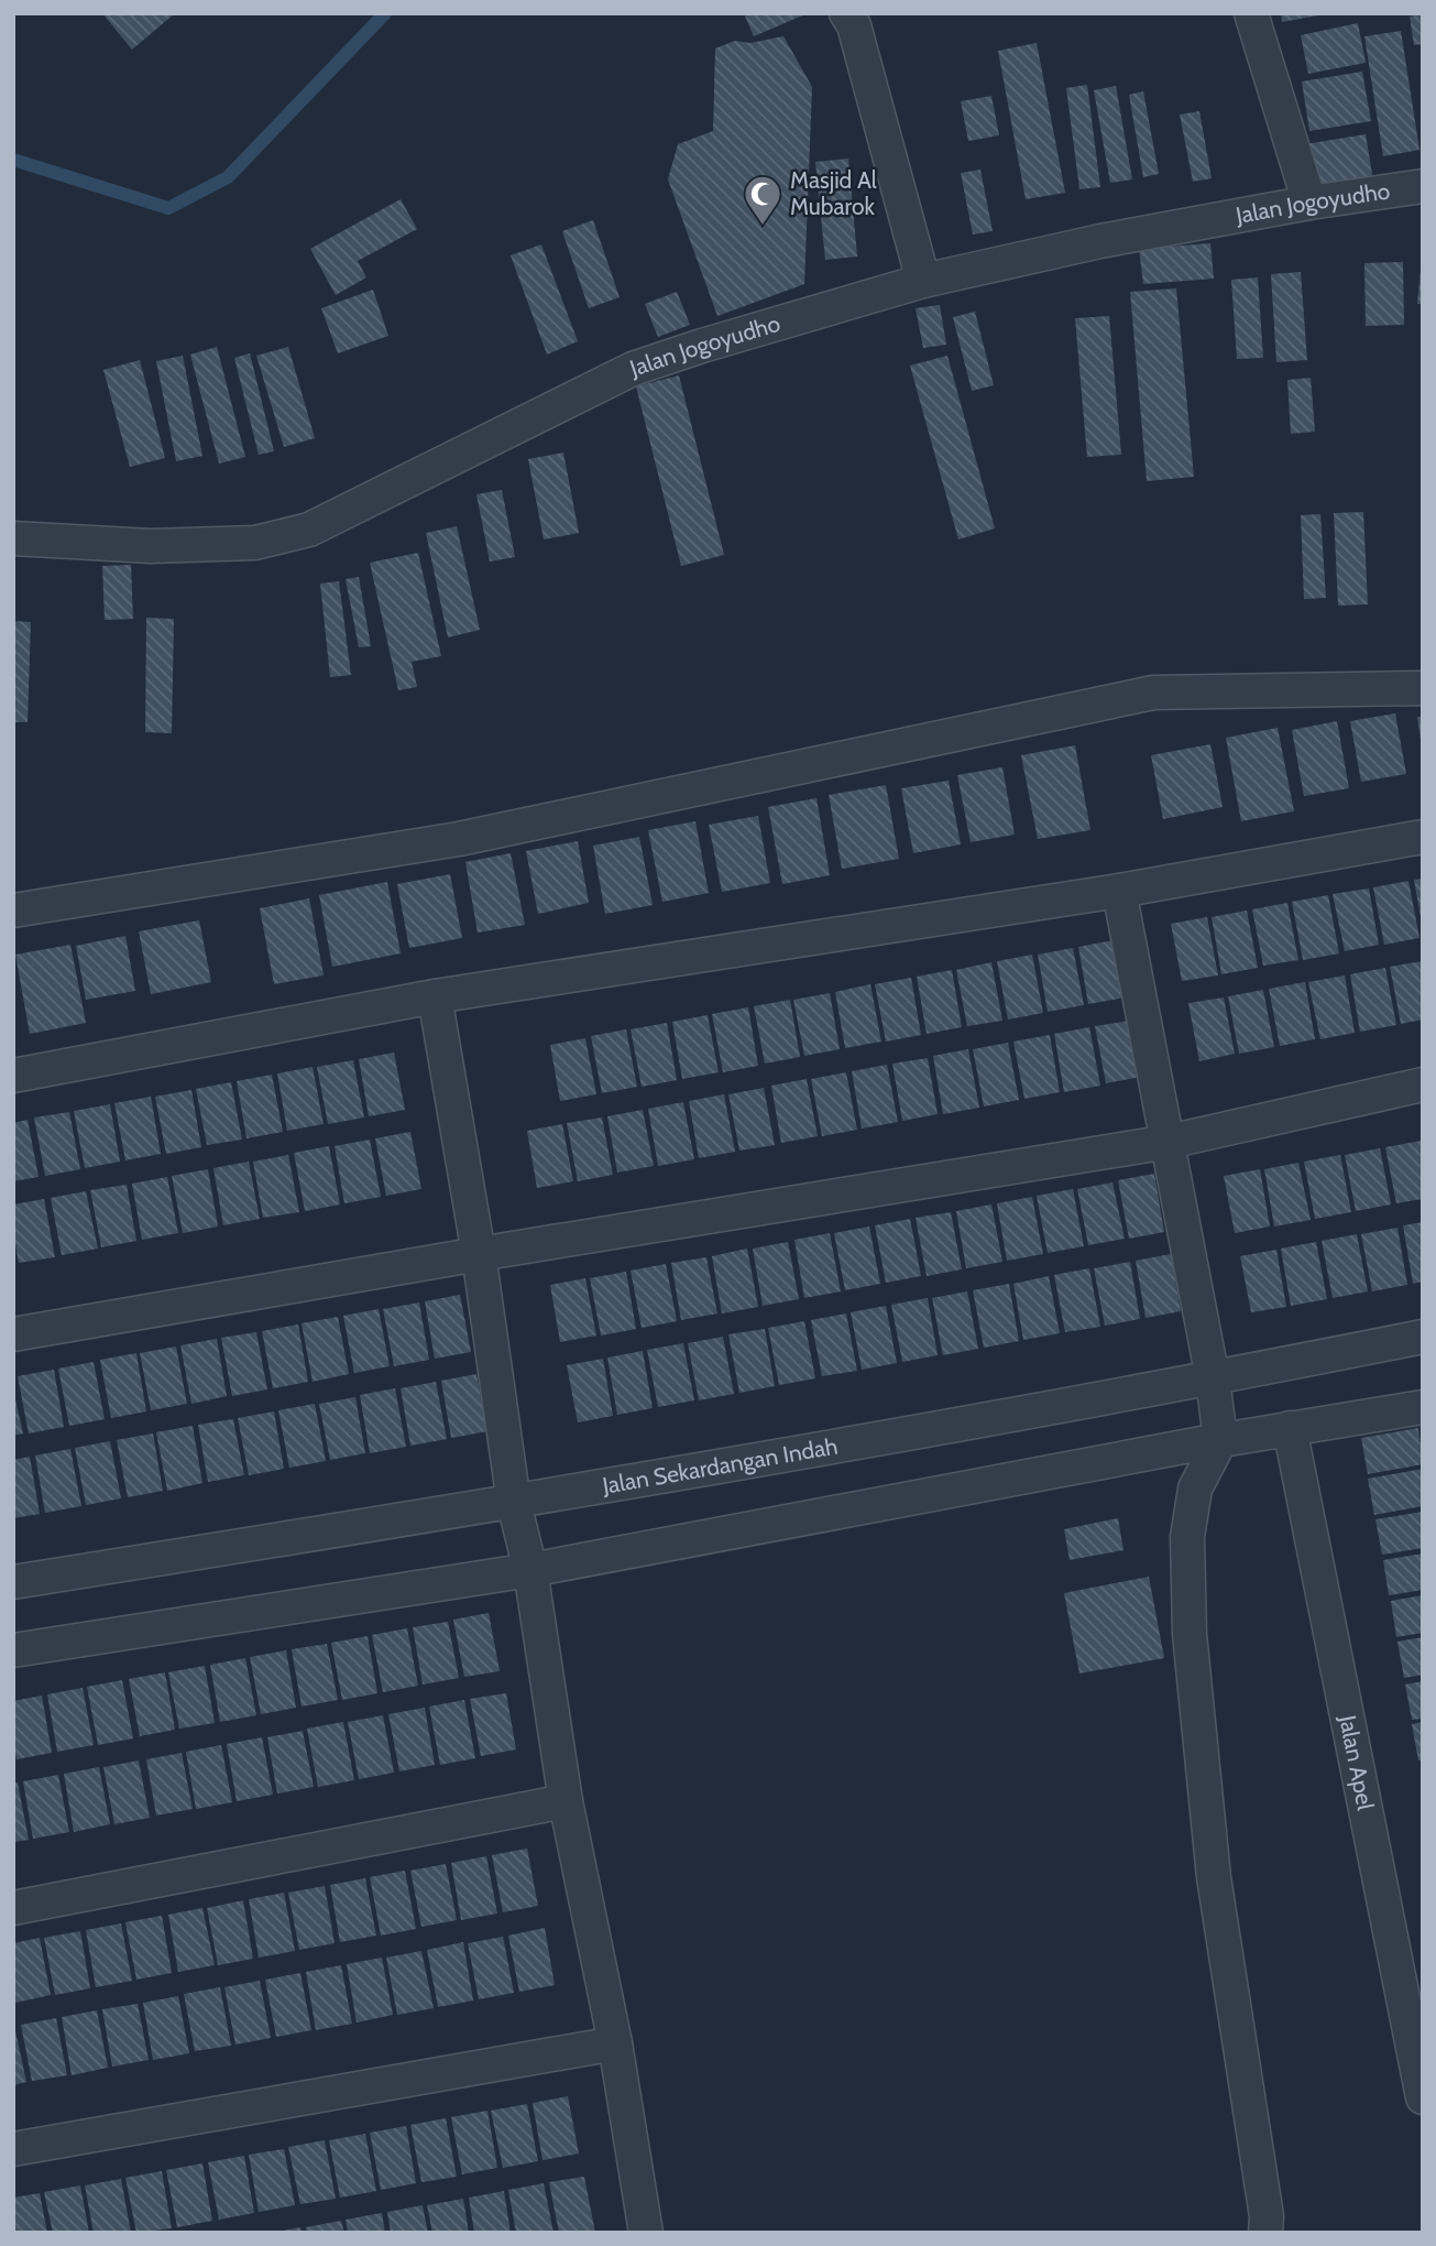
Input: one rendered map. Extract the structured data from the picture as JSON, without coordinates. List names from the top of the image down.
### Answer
{
  "streets": {
    "street": ["Jalan Jogoyudho", "Jalan Sekardangan Indah", "Jalan Apel"]
  },
  "places": {
    "mosque": ["Masjid Al Mubarok"]
  }
}
